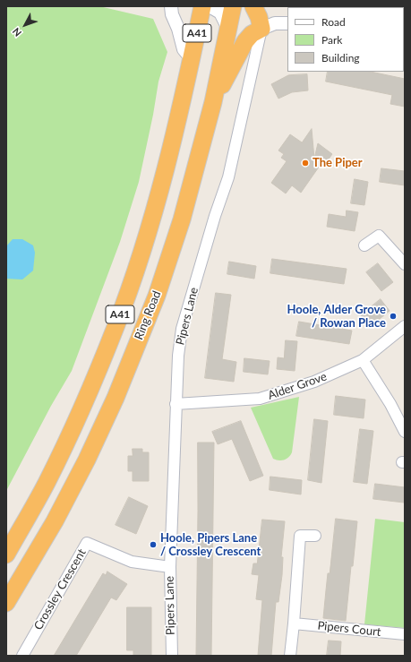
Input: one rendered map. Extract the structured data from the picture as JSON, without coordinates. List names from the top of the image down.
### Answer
{
  "streets": {
    "highway": ["A41", "Ring Road"],
    "street": [
      "Pipers Lane",
      "Alder Grove",
      "Crossley Crescent",
      "Pipers Court"
    ]
  },
  "crossings": [
    ["Pipers Lane", "Alder Grove"],
    ["Pipers Lane", "Crossley Crescent"]
  ],
  "places": ["The Piper", "Hoole, Alder Grove / Rowan Place", "Hoole, Pipers Lane / Crossley Crescent"],
  "legend": ["Road", "Park", "Building"],
  "north": "bottom left"
}
